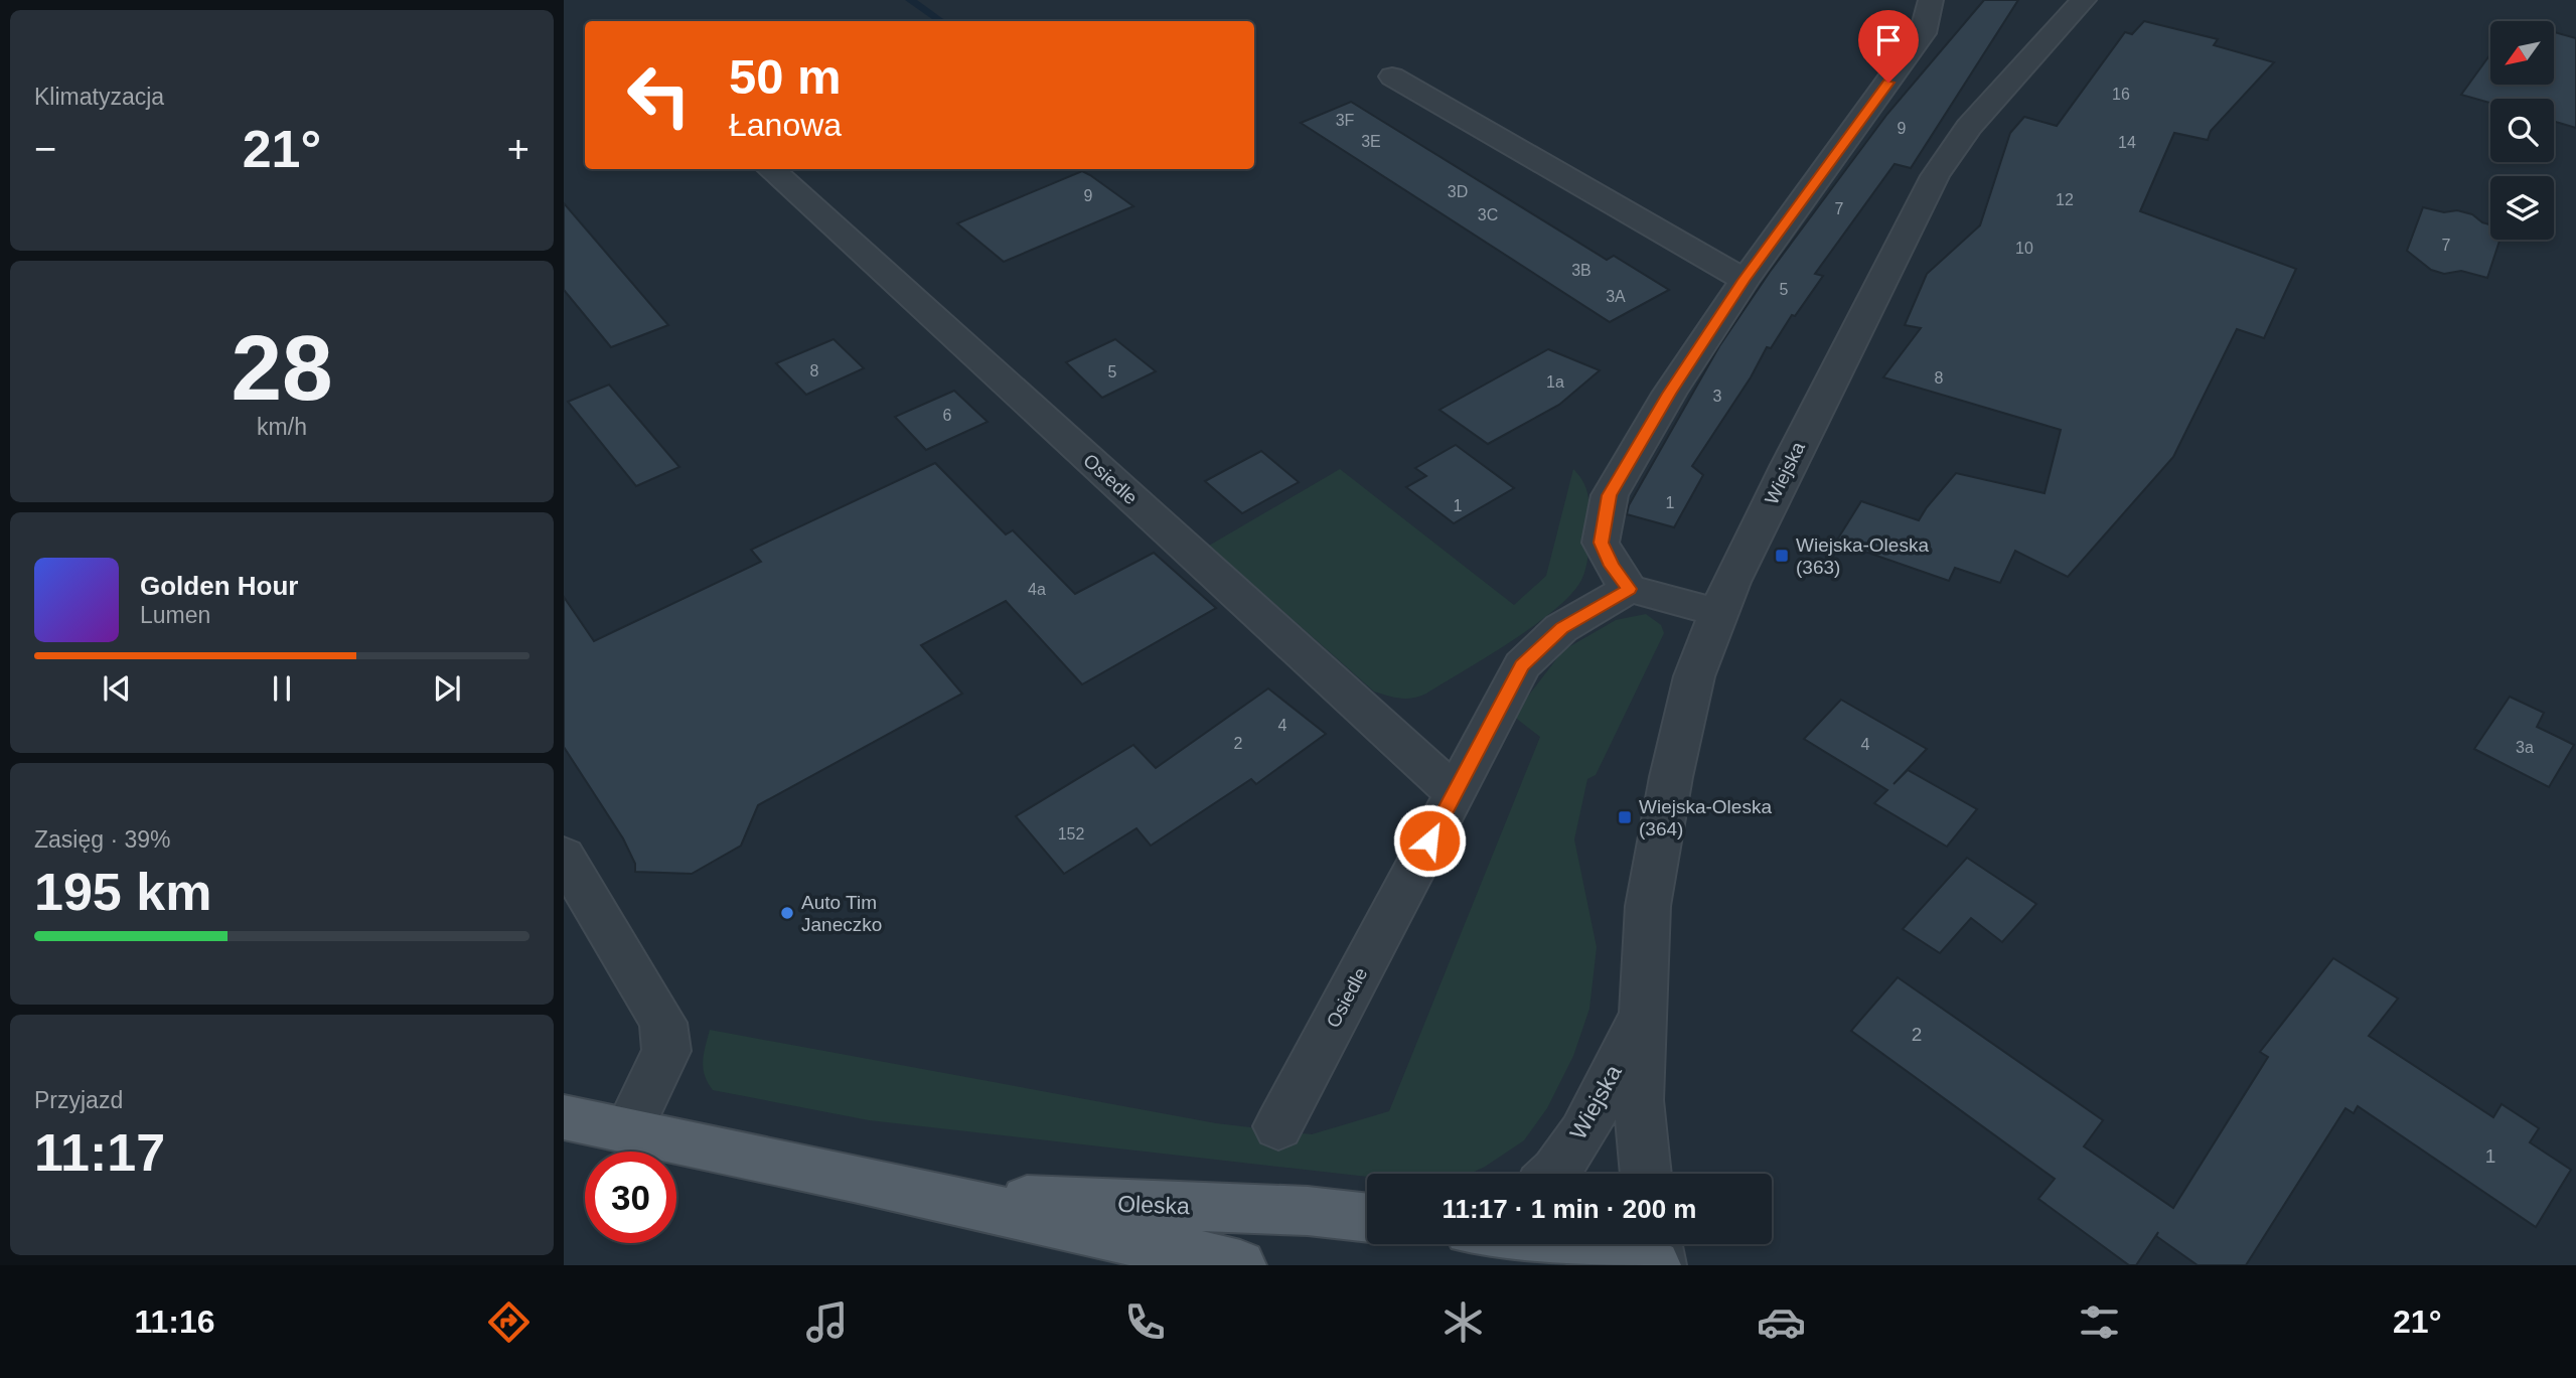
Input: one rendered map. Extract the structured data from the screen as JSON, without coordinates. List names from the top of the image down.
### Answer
{
  "streets": {
    "main road": ["Oleska"],
    "street": ["Wiejska", "Osiedle"]
  },
  "places": {
    "transit": ["Wiejska-Oleska (363)", "Wiejska-Oleska (364)"],
    "other": ["Auto Tim Janeczko"]
  },
  "house_numbers": [
    "16",
    "3F",
    "9",
    "3E",
    "14",
    "3D",
    "9",
    "12",
    "7",
    "3C",
    "7",
    "10",
    "3B",
    "5",
    "3A",
    "8",
    "5",
    "8",
    "1a",
    "3",
    "6",
    "1",
    "1",
    "4a",
    "4",
    "2",
    "4",
    "3a",
    "152",
    "2",
    "1"
  ],
  "north": "bottom left",
  "page": {
    "tile": [
      "Klimatyzacja",
      ["28", "km/h"],
      ["Zasięg · 39%", "195 km"],
      ["Przyjazd", "11:17"]
    ],
    "turn": ["50 m", "Łanowa"],
    "heat": ["−", "21°", "+"],
    "song": ["Golden Hour", "Lumen"],
    "limit": "30",
    "trip": "11:17 · 1 min · 200 m",
    "tabs": ["11:16", "21°"]
  }
}
